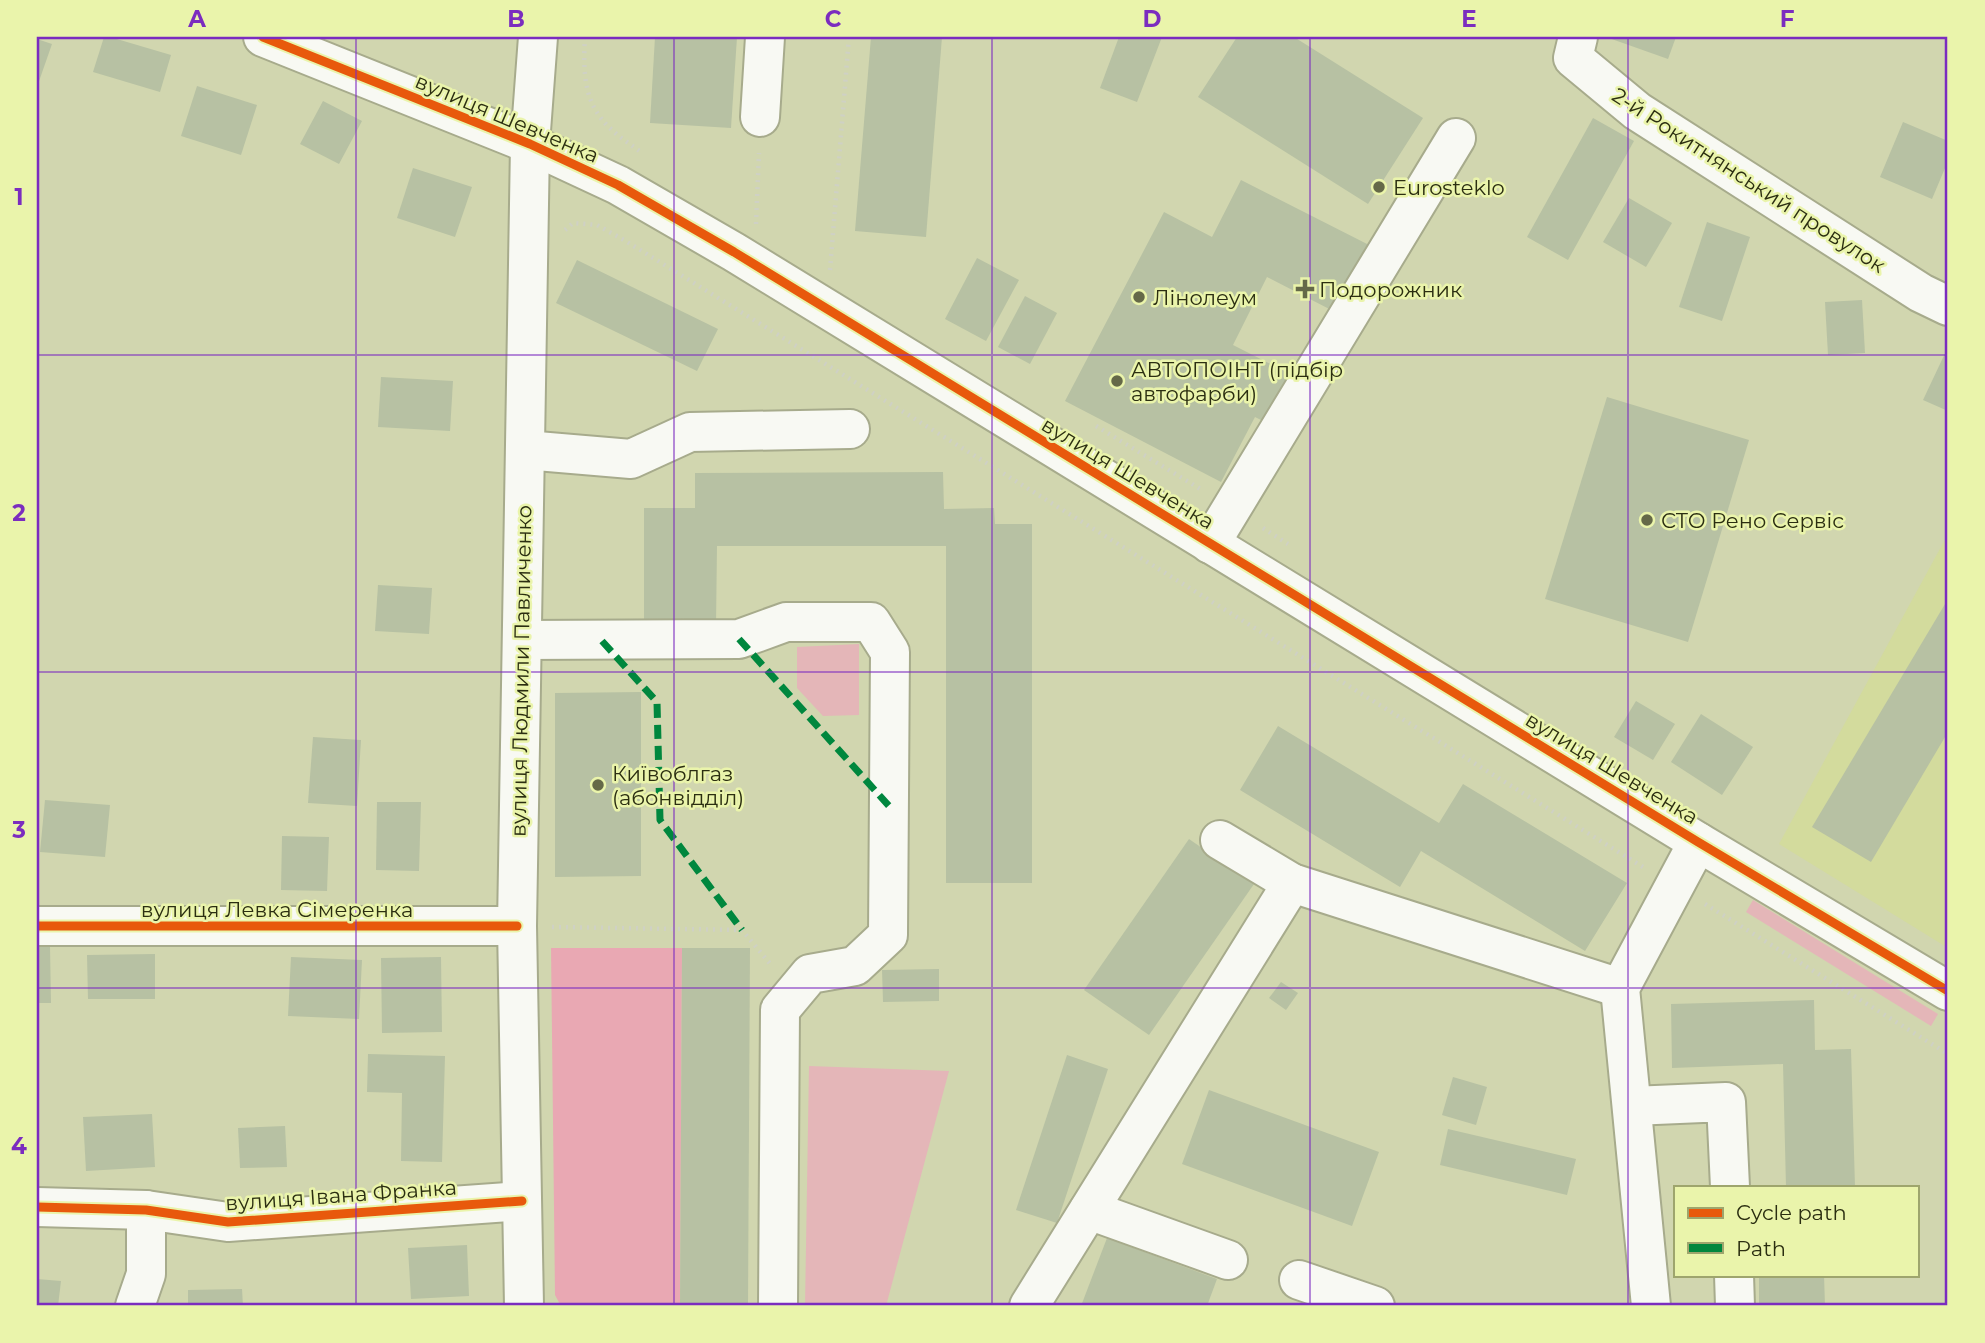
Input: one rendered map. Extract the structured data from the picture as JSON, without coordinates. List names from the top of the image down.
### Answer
{
  "streets": {
    "street": [
      "вулиця Шевченка",
      "2-й Рокитнянський провулок",
      "вулиця Людмили Павличенко",
      "вулиця Левка Сімеренка",
      "вулиця Івана Франка"
    ]
  },
  "crossings": [
    ["вулиця Шевченка", "вулиця Людмили Павличенко"],
    ["вулиця Людмили Павличенко", "вулиця Левка Сімеренка"],
    ["вулиця Людмили Павличенко", "вулиця Івана Франка"]
  ],
  "places": {
    "other": [
      "Eurosteklo",
      "Лінолеум",
      "АВТОПОІНТ (підбір автофарби)",
      "СТО Рено Сервіс",
      "Київоблгаз (абонвідділ)"
    ],
    "health": ["Подорожник"]
  },
  "legend": ["Cycle path", "Path"],
  "grid": {
    "columns": [
      "A",
      "B",
      "C",
      "D",
      "E",
      "F"
    ],
    "rows": [
      "1",
      "2",
      "3",
      "4"
    ]
  }
}
